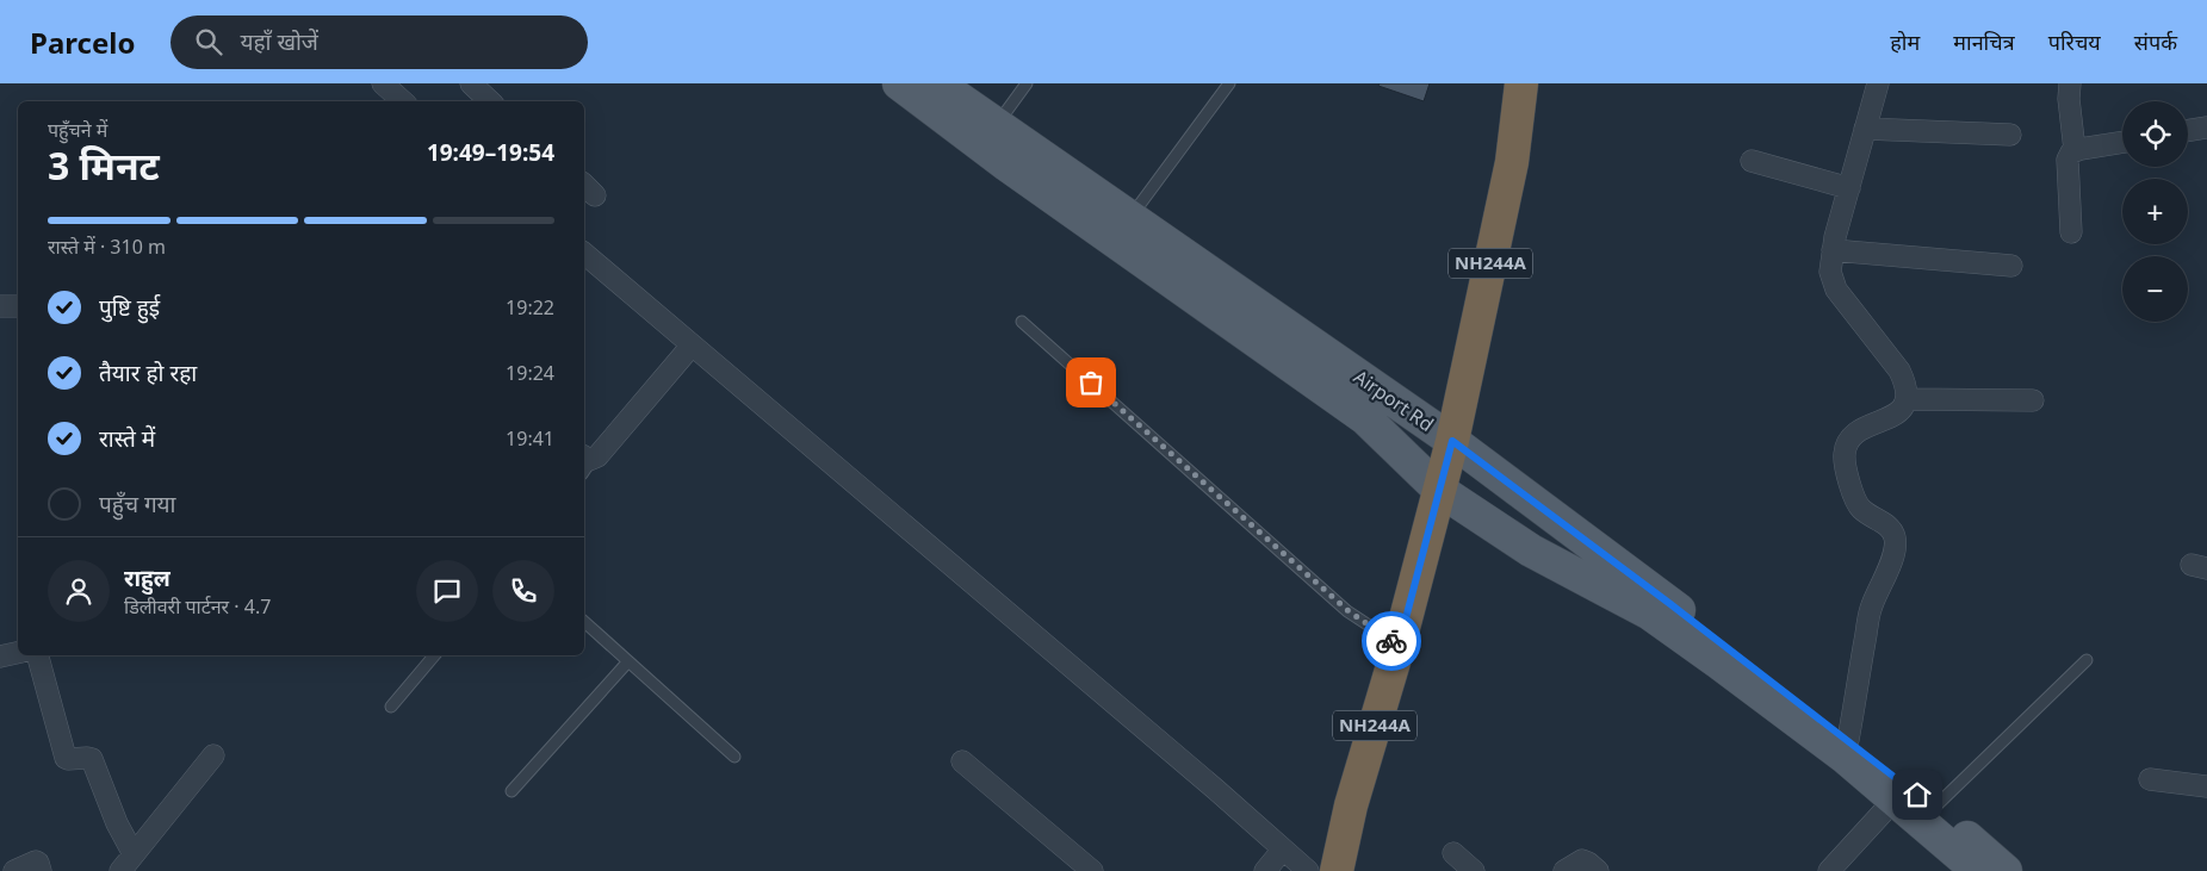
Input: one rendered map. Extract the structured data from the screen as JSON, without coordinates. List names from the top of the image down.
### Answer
{
  "streets": {
    "highway": ["NH244A"],
    "main road": ["Airport Rd"]
  },
  "crossings": [
    ["NH244A", "Airport Rd"]
  ],
  "page": {
    "header": "Parcelo",
    "search": "यहाँ खोजें",
    "nav": [
      "होम",
      "मानचित्र",
      "परिचय",
      "संपर्क"
    ],
    "map_buttons": ["+", "−"],
    "heading": ["3 मिनट", "पहुँचने में", "19:49–19:54"],
    "panel": ["राहुल", "डिलीवरी पार्टनर · 4.7"],
    "bar": "रास्ते में · 310 m",
    "list": [
      ["पुष्टि हुई", "19:22"],
      ["तैयार हो रहा", "19:24"],
      ["रास्ते में", "19:41"],
      "पहुँच गया"
    ]
  }
}
